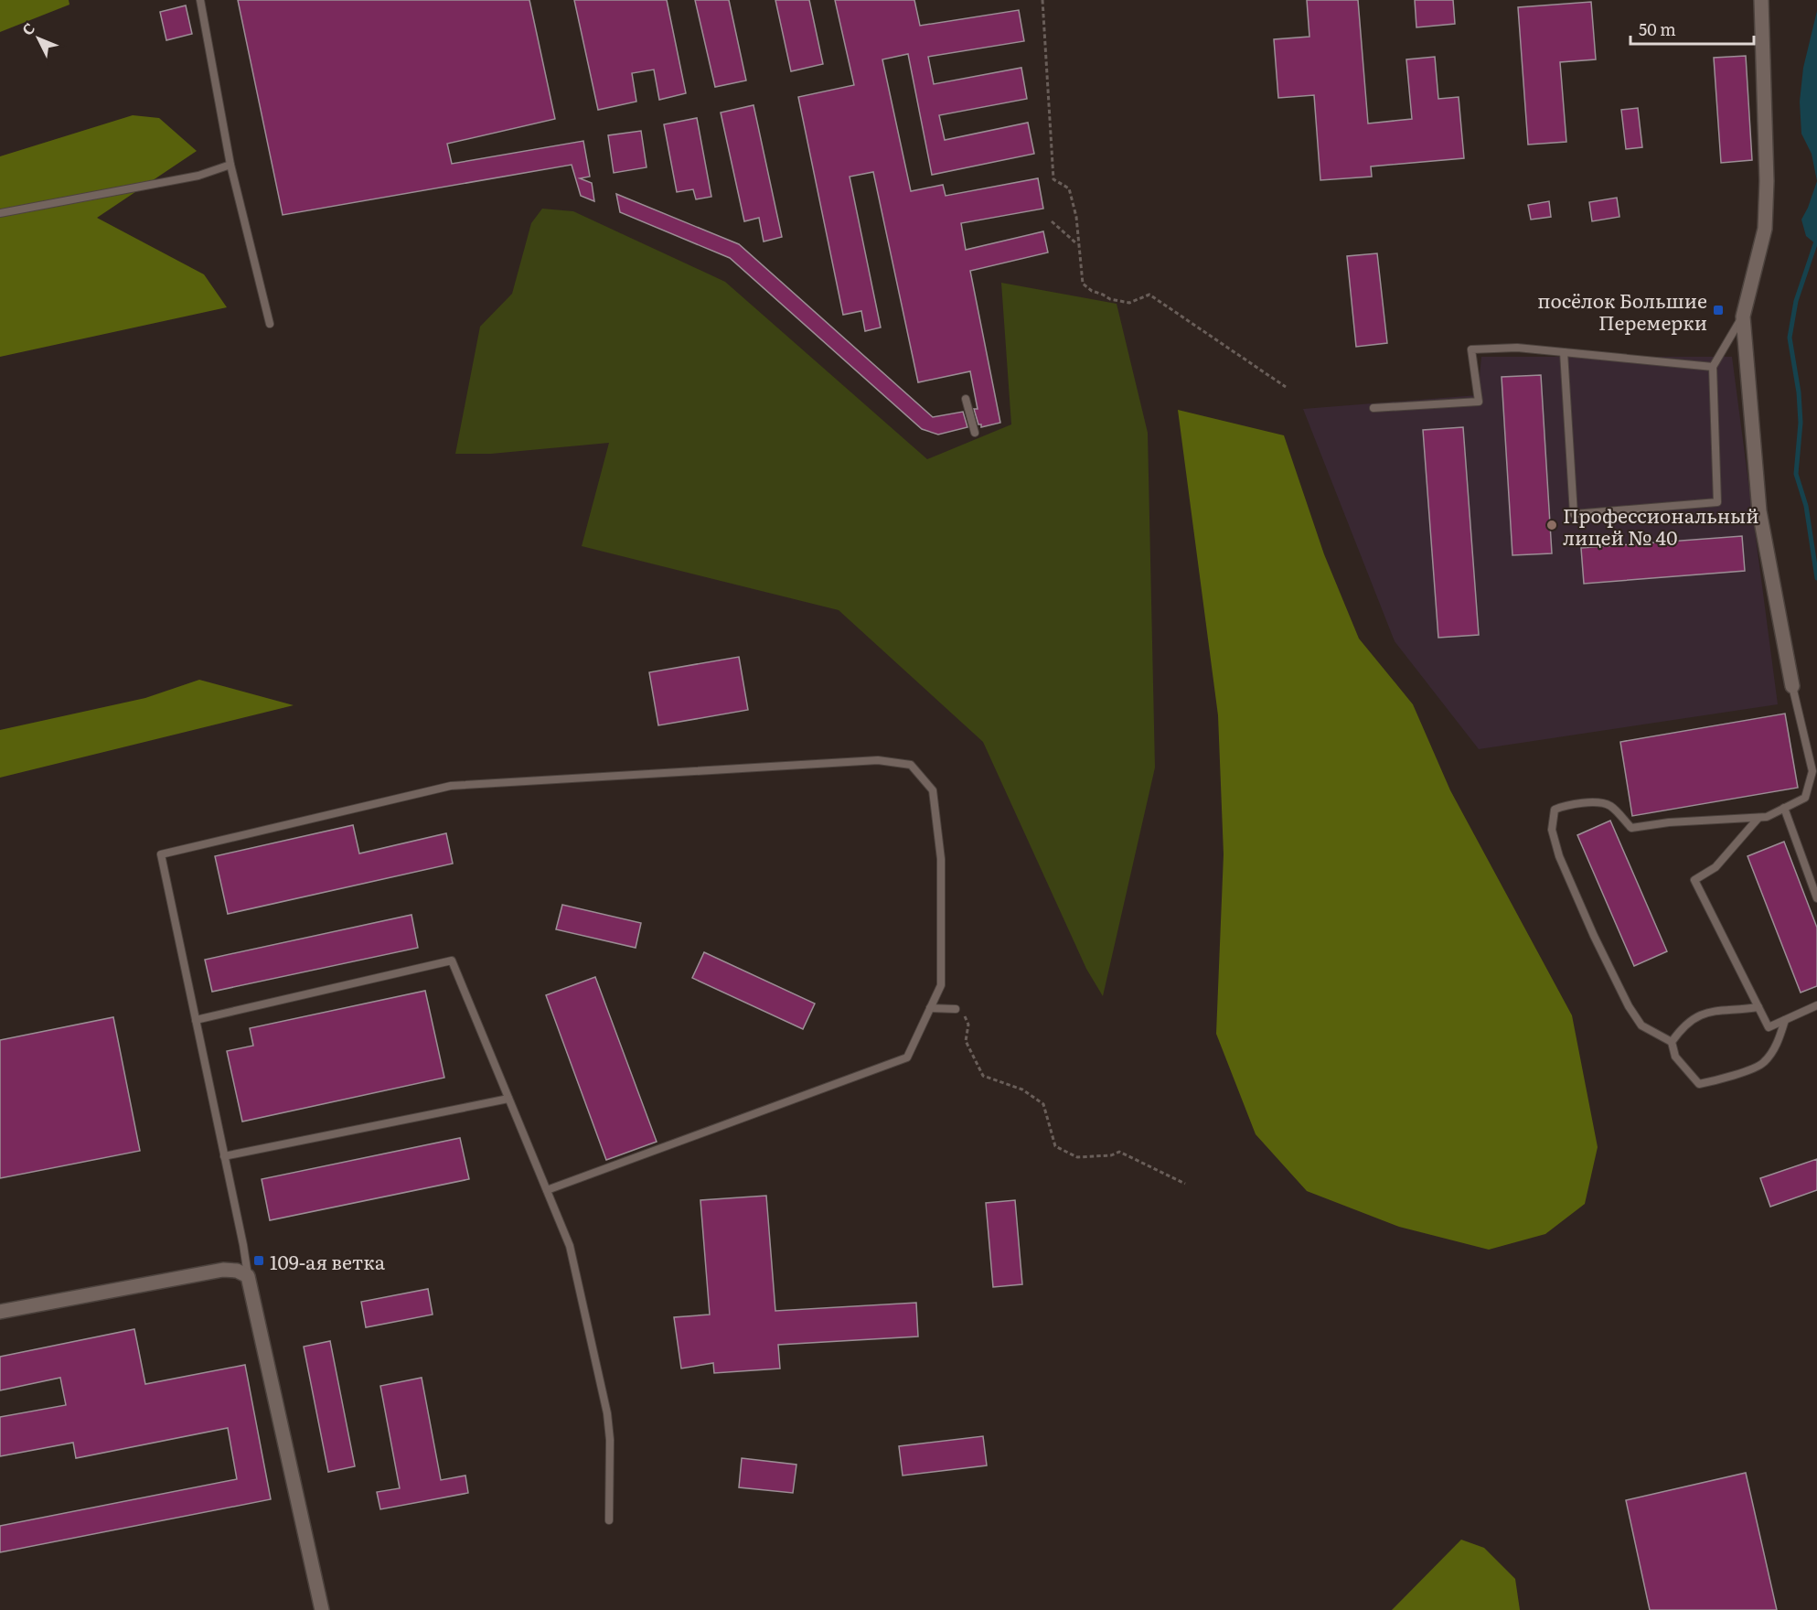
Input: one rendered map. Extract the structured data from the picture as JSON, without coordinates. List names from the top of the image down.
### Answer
{
  "places": {
    "transit": ["посёлок Большие Перемерки", "109-ая ветка"],
    "other": ["Профессиональный лицей № 40"]
  },
  "scale_bar": "50 m",
  "north": "top left"
}
